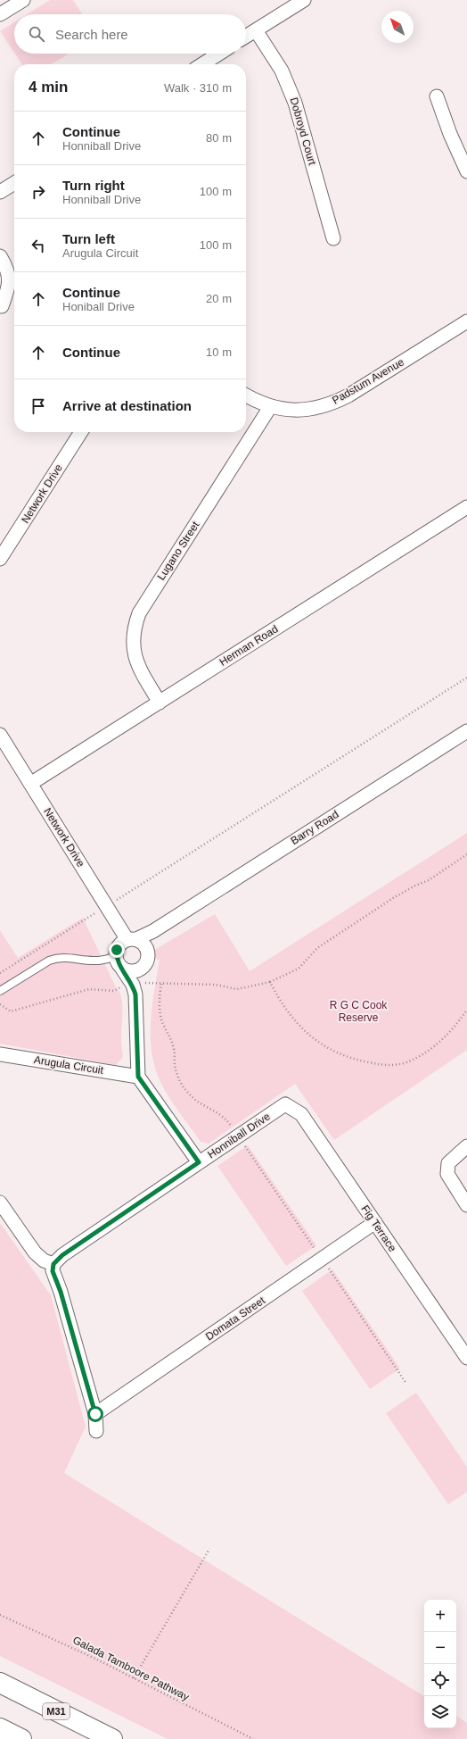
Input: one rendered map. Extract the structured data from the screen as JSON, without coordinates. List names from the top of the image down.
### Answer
{
  "streets": {
    "highway": ["M31"],
    "street": [
      "Dobroyd Court",
      "Padstum Avenue",
      "Network Drive",
      "Lugano Street",
      "Herman Road",
      "Barry Road",
      "Arugula Circuit",
      "Honniball Drive",
      "Fig Terrace",
      "Domata Street"
    ],
    "path": ["Galada Tamboore Pathway"]
  },
  "crossings": [
    ["Padstum Avenue", "Lugano Street"],
    ["Network Drive", "Herman Road"],
    ["Network Drive", "Barry Road"],
    ["Lugano Street", "Herman Road"],
    ["Honniball Drive", "Fig Terrace"],
    ["Fig Terrace", "Domata Street"]
  ],
  "parks": ["R G C Cook Reserve"],
  "north": "top left",
  "page": {
    "search": "Search here",
    "heading": ["4 min", "Walk · 310 m"],
    "list": [
      ["Continue", "Honniball Drive", "80 m"],
      ["Turn right", "Honniball Drive", "100 m"],
      ["Turn left", "Arugula Circuit", "100 m"],
      ["Continue", "Honiball Drive", "20 m"],
      ["Continue", "10 m"],
      "Arrive at destination"
    ],
    "map_buttons": ["+", "−"]
  }
}
